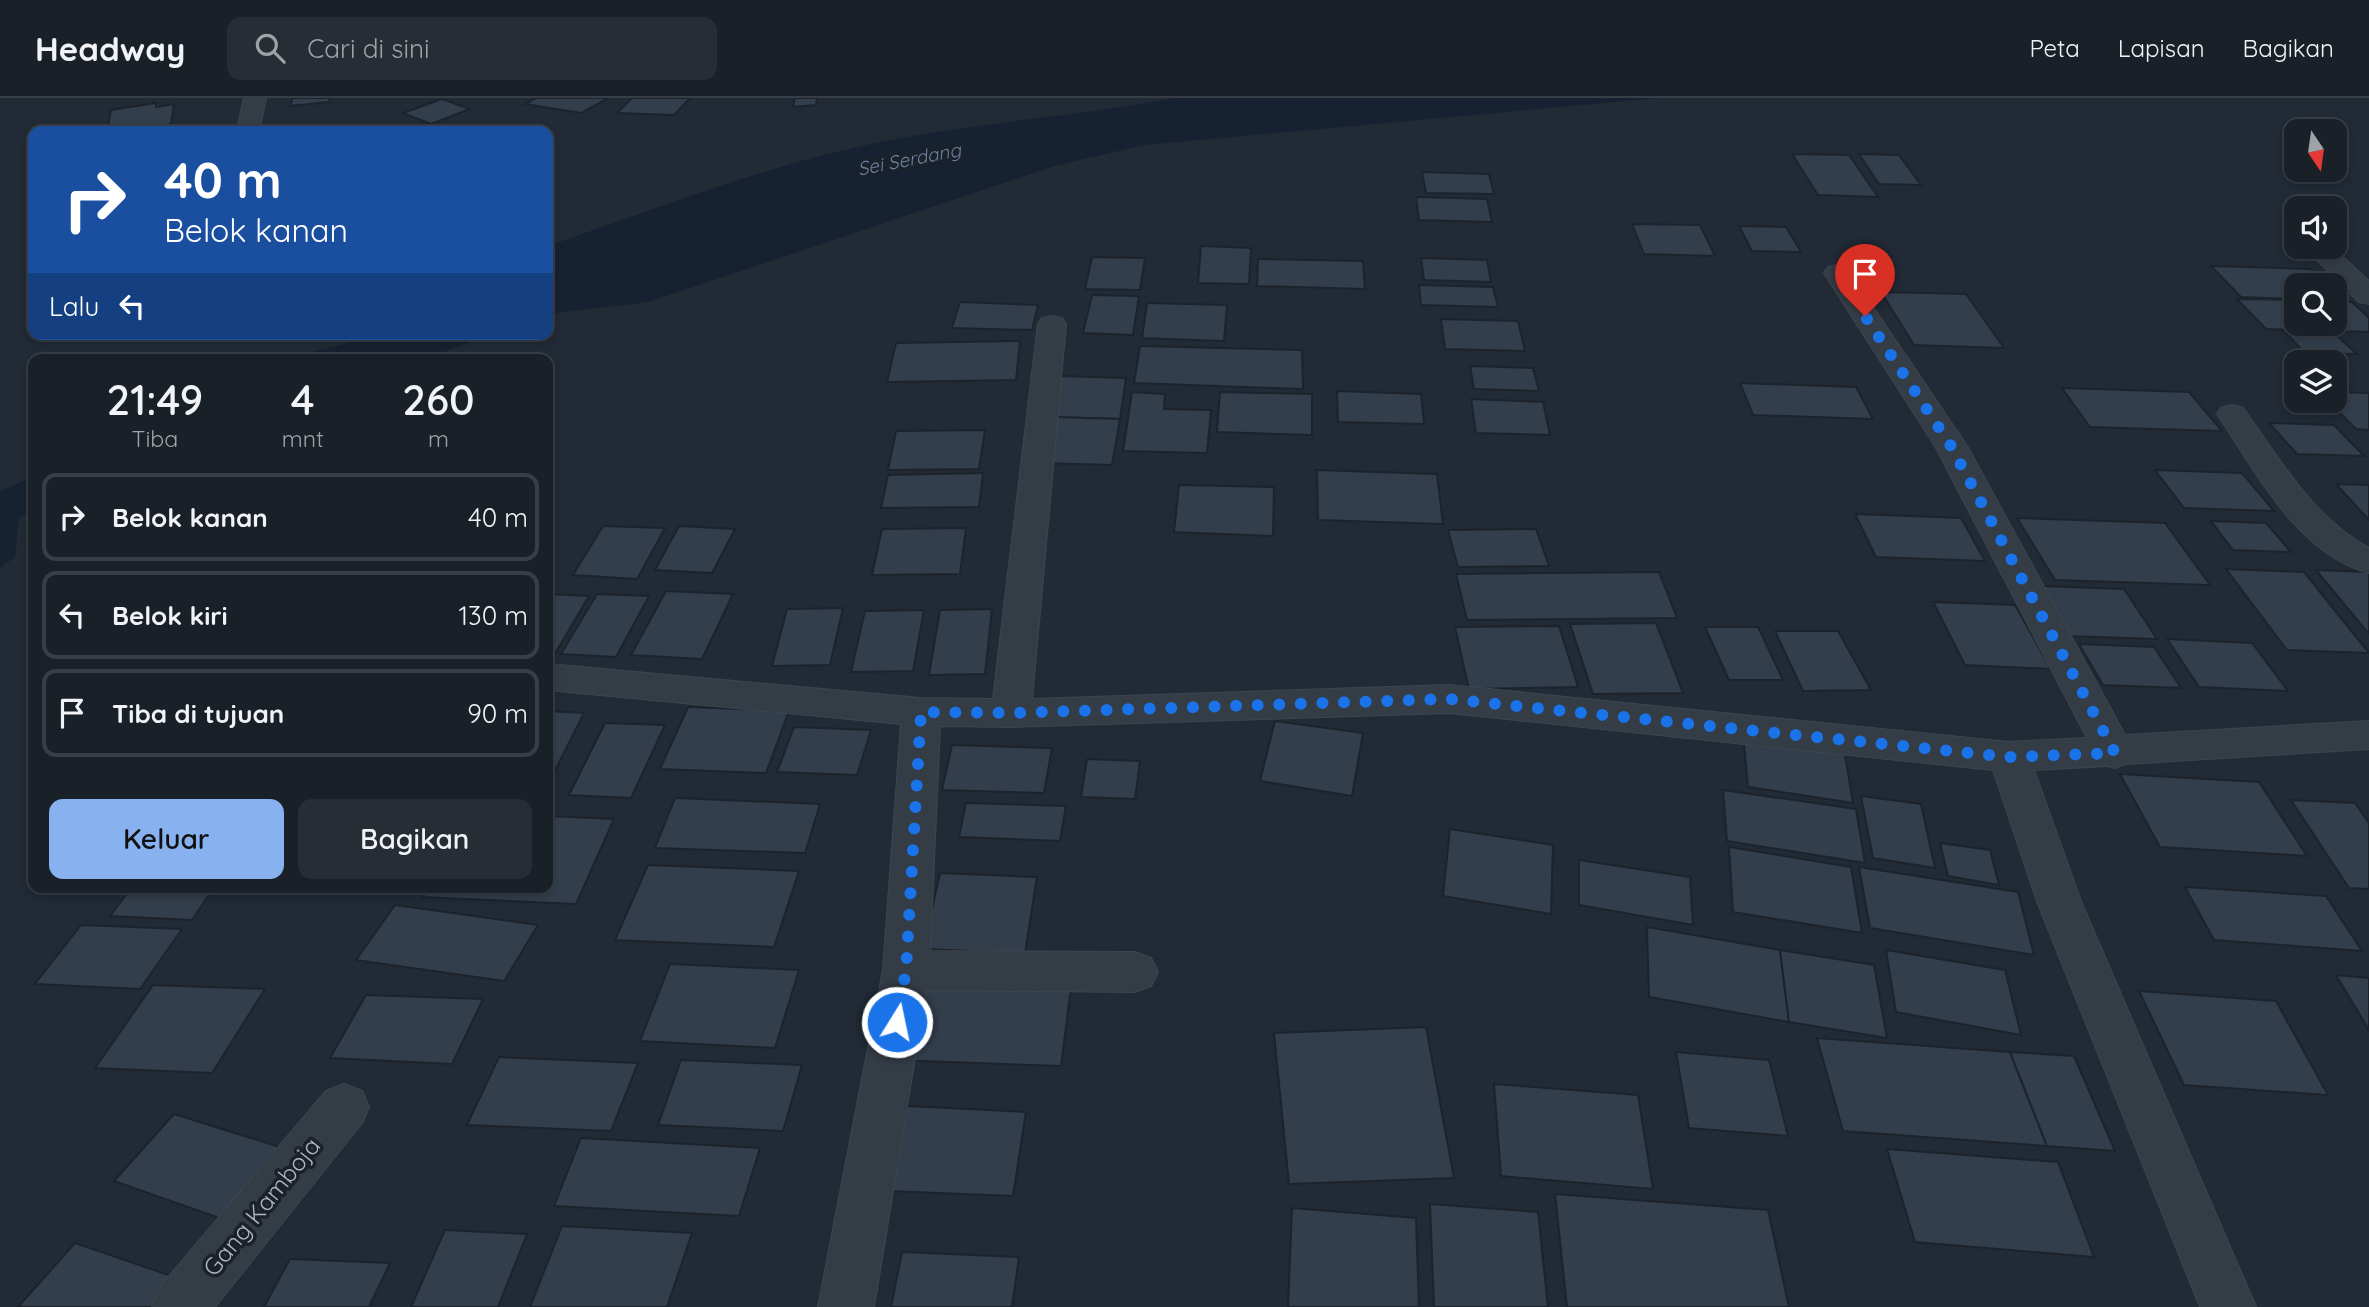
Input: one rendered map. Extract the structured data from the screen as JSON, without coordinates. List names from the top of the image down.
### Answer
{
  "streets": {
    "street": ["Gang Kamboja"]
  },
  "water": ["Sei Serdang"],
  "north": "bottom",
  "page": {
    "header": "Headway",
    "search": "Cari di sini",
    "nav": ["Peta", "Lapisan", "Bagikan"],
    "turn": ["40 m", "Belok kanan"],
    "then": "Lalu",
    "eta": [
      "21:49",
      "Tiba",
      "4",
      "mnt",
      "260",
      "m"
    ],
    "list": [
      {
        "name": "Belok kanan",
        "value": "40 m"
      },
      {
        "name": "Belok kiri",
        "value": "130 m"
      },
      {
        "name": "Tiba di tujuan",
        "value": "90 m"
      }
    ],
    "buttons": ["Keluar", "Bagikan"]
  }
}
